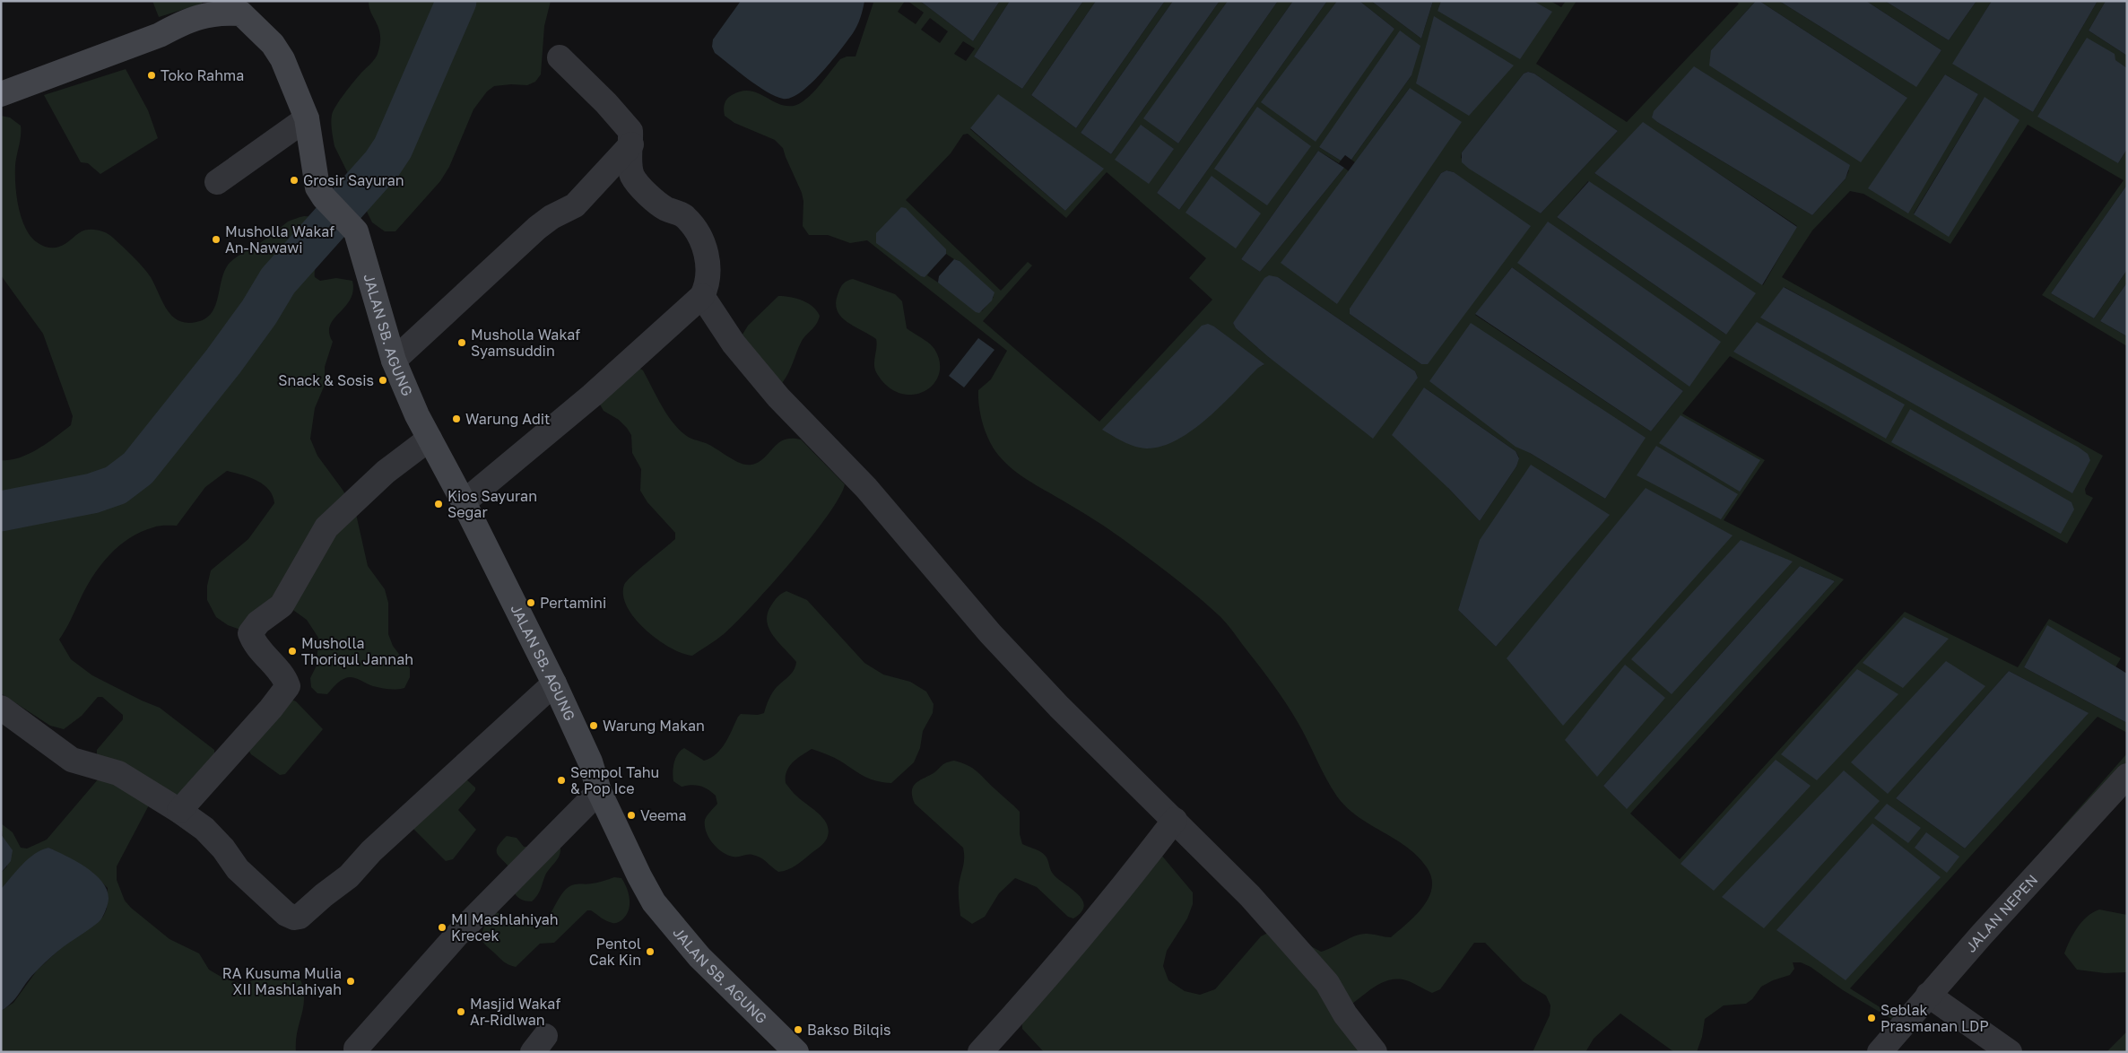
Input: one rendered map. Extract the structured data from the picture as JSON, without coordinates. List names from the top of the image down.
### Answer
{
  "streets": {
    "street": ["JALAN SB. AGUNG", "JALAN NEPEN"]
  },
  "places": [
    "Toko Rahma",
    "Grosir Sayuran",
    "Musholla Wakaf An-Nawawi",
    "Musholla Wakaf Syamsuddin",
    "Snack & Sosis",
    "Warung Adit",
    "Kios Sayuran Segar",
    "Pertamini",
    "Musholla Thoriqul Jannah",
    "Warung Makan",
    "Sempol Tahu & Pop Ice",
    "Veema",
    "MI Mashlahiyah Krecek",
    "Pentol Cak Kin",
    "RA Kusuma Mulia XII Mashlahiyah",
    "Masjid Wakaf Ar-Ridlwan",
    "Seblak Prasmanan LDP",
    "Bakso Bilqis"
  ]
}
